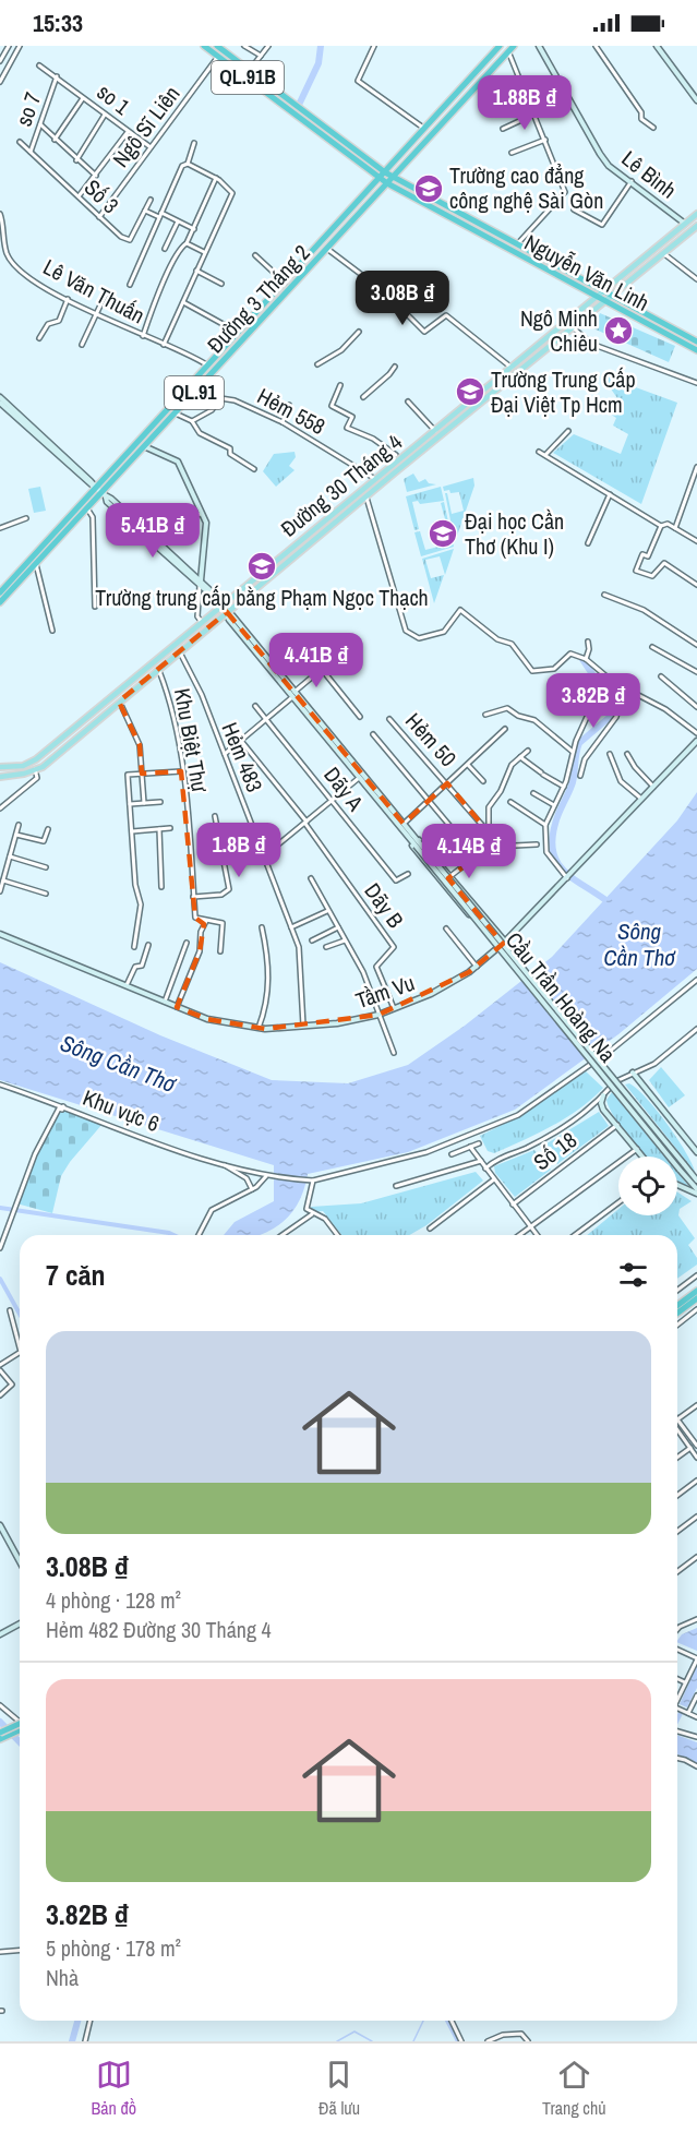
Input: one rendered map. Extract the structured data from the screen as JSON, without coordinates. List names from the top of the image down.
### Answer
{
  "streets": {
    "highway": [
      "QL.91B",
      "Nguyễn Văn Linh",
      "Đường 3 Tháng 2",
      "QL.91"
    ],
    "main road": [
      "Lê Bình",
      "Đường 30 Tháng 4",
      "Tầm Vu",
      "Cầu Trần Hoàng Na"
    ],
    "street": [
      "so 1",
      "so 7",
      "Ngô Sĩ Liên",
      "Số 3",
      "Lê Văn Thuấn",
      "Hẻm 558",
      "Khu Biệt Thự",
      "Hẻm 50",
      "Hẻm 483",
      "Dãy A",
      "Dãy B",
      "Khu vực 6",
      "Số 18"
    ]
  },
  "crossings": [
    ["so 1", "so 7"],
    ["so 1", "Ngô Sĩ Liên"],
    ["so 7", "Số 3"],
    ["Ngô Sĩ Liên", "Số 3"],
    ["Ngô Sĩ Liên", "Nguyễn Văn Linh"],
    ["Lê Bình", "Đường 30 Tháng 4"],
    ["Nguyễn Văn Linh", "Đường 3 Tháng 2"],
    ["Nguyễn Văn Linh", "Đường 30 Tháng 4"],
    ["Lê Văn Thuấn", "Đường 3 Tháng 2"],
    ["Hẻm 558", "Đường 30 Tháng 4"],
    ["Đường 30 Tháng 4", "Khu Biệt Thự"],
    ["Đường 30 Tháng 4", "Hẻm 483"],
    ["Hẻm 483", "Tầm Vu"],
    ["Dãy B", "Tầm Vu"]
  ],
  "water": ["Sông Cần Thơ"],
  "places": {
    "school or university": [
      "Trường cao đẳng công nghệ Sài Gòn",
      "Trường Trung Cấp Đại Việt Tp Hcm",
      "Đại học Cần Thơ (Khu I)",
      "Trường trung cấp bằng Phạm Ngọc Thạch"
    ],
    "place": ["Ngô Minh Chiêu"]
  },
  "page": {
    "status": "15:33",
    "price": [
      "1.88B ₫",
      "3.08B ₫",
      "5.41B ₫",
      "4.41B ₫",
      "3.82B ₫",
      "1.8B ₫",
      "4.14B ₫"
    ],
    "heading": "7 căn",
    "list": [
      {
        "name": "3.08B ₫",
        "note": "4 phòng · 128 m² · Hẻm 482 Đường 30 Tháng 4"
      },
      {
        "name": "3.82B ₫",
        "note": "5 phòng · 178 m² · Nhà"
      }
    ],
    "tabs": ["Bản đồ", "Đã lưu", "Trang chủ"]
  }
}
